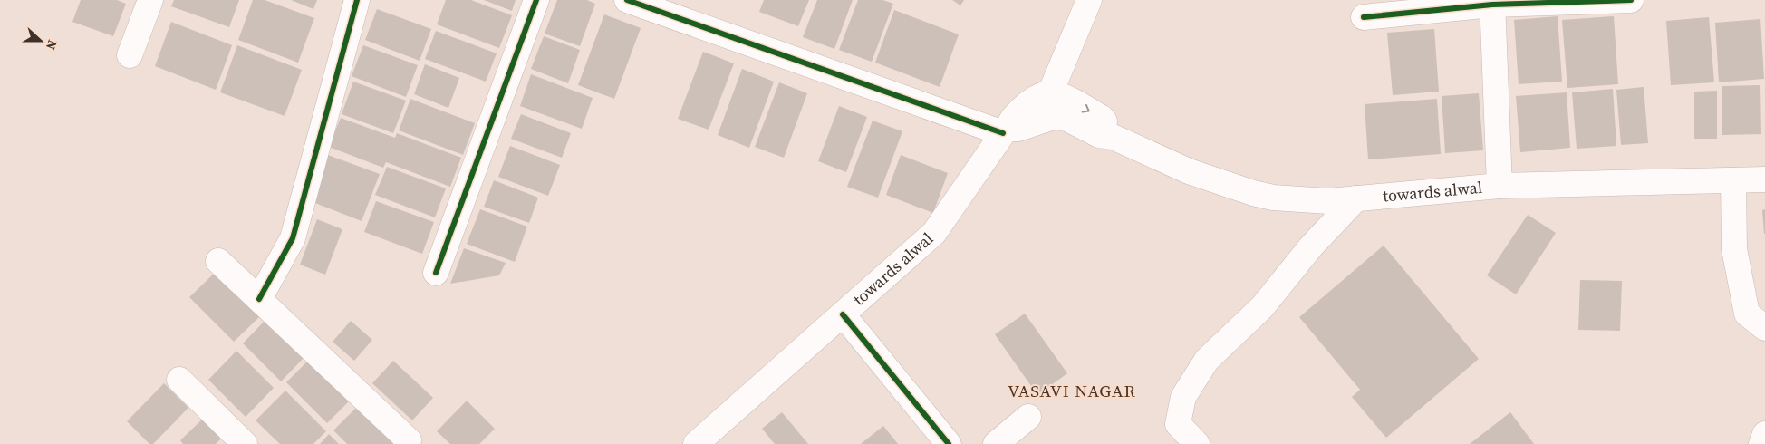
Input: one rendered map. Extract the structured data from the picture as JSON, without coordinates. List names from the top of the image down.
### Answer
{
  "streets": {
    "street": ["towards alwal"]
  },
  "districts": ["VASAVI NAGAR"],
  "north": "right"
}
